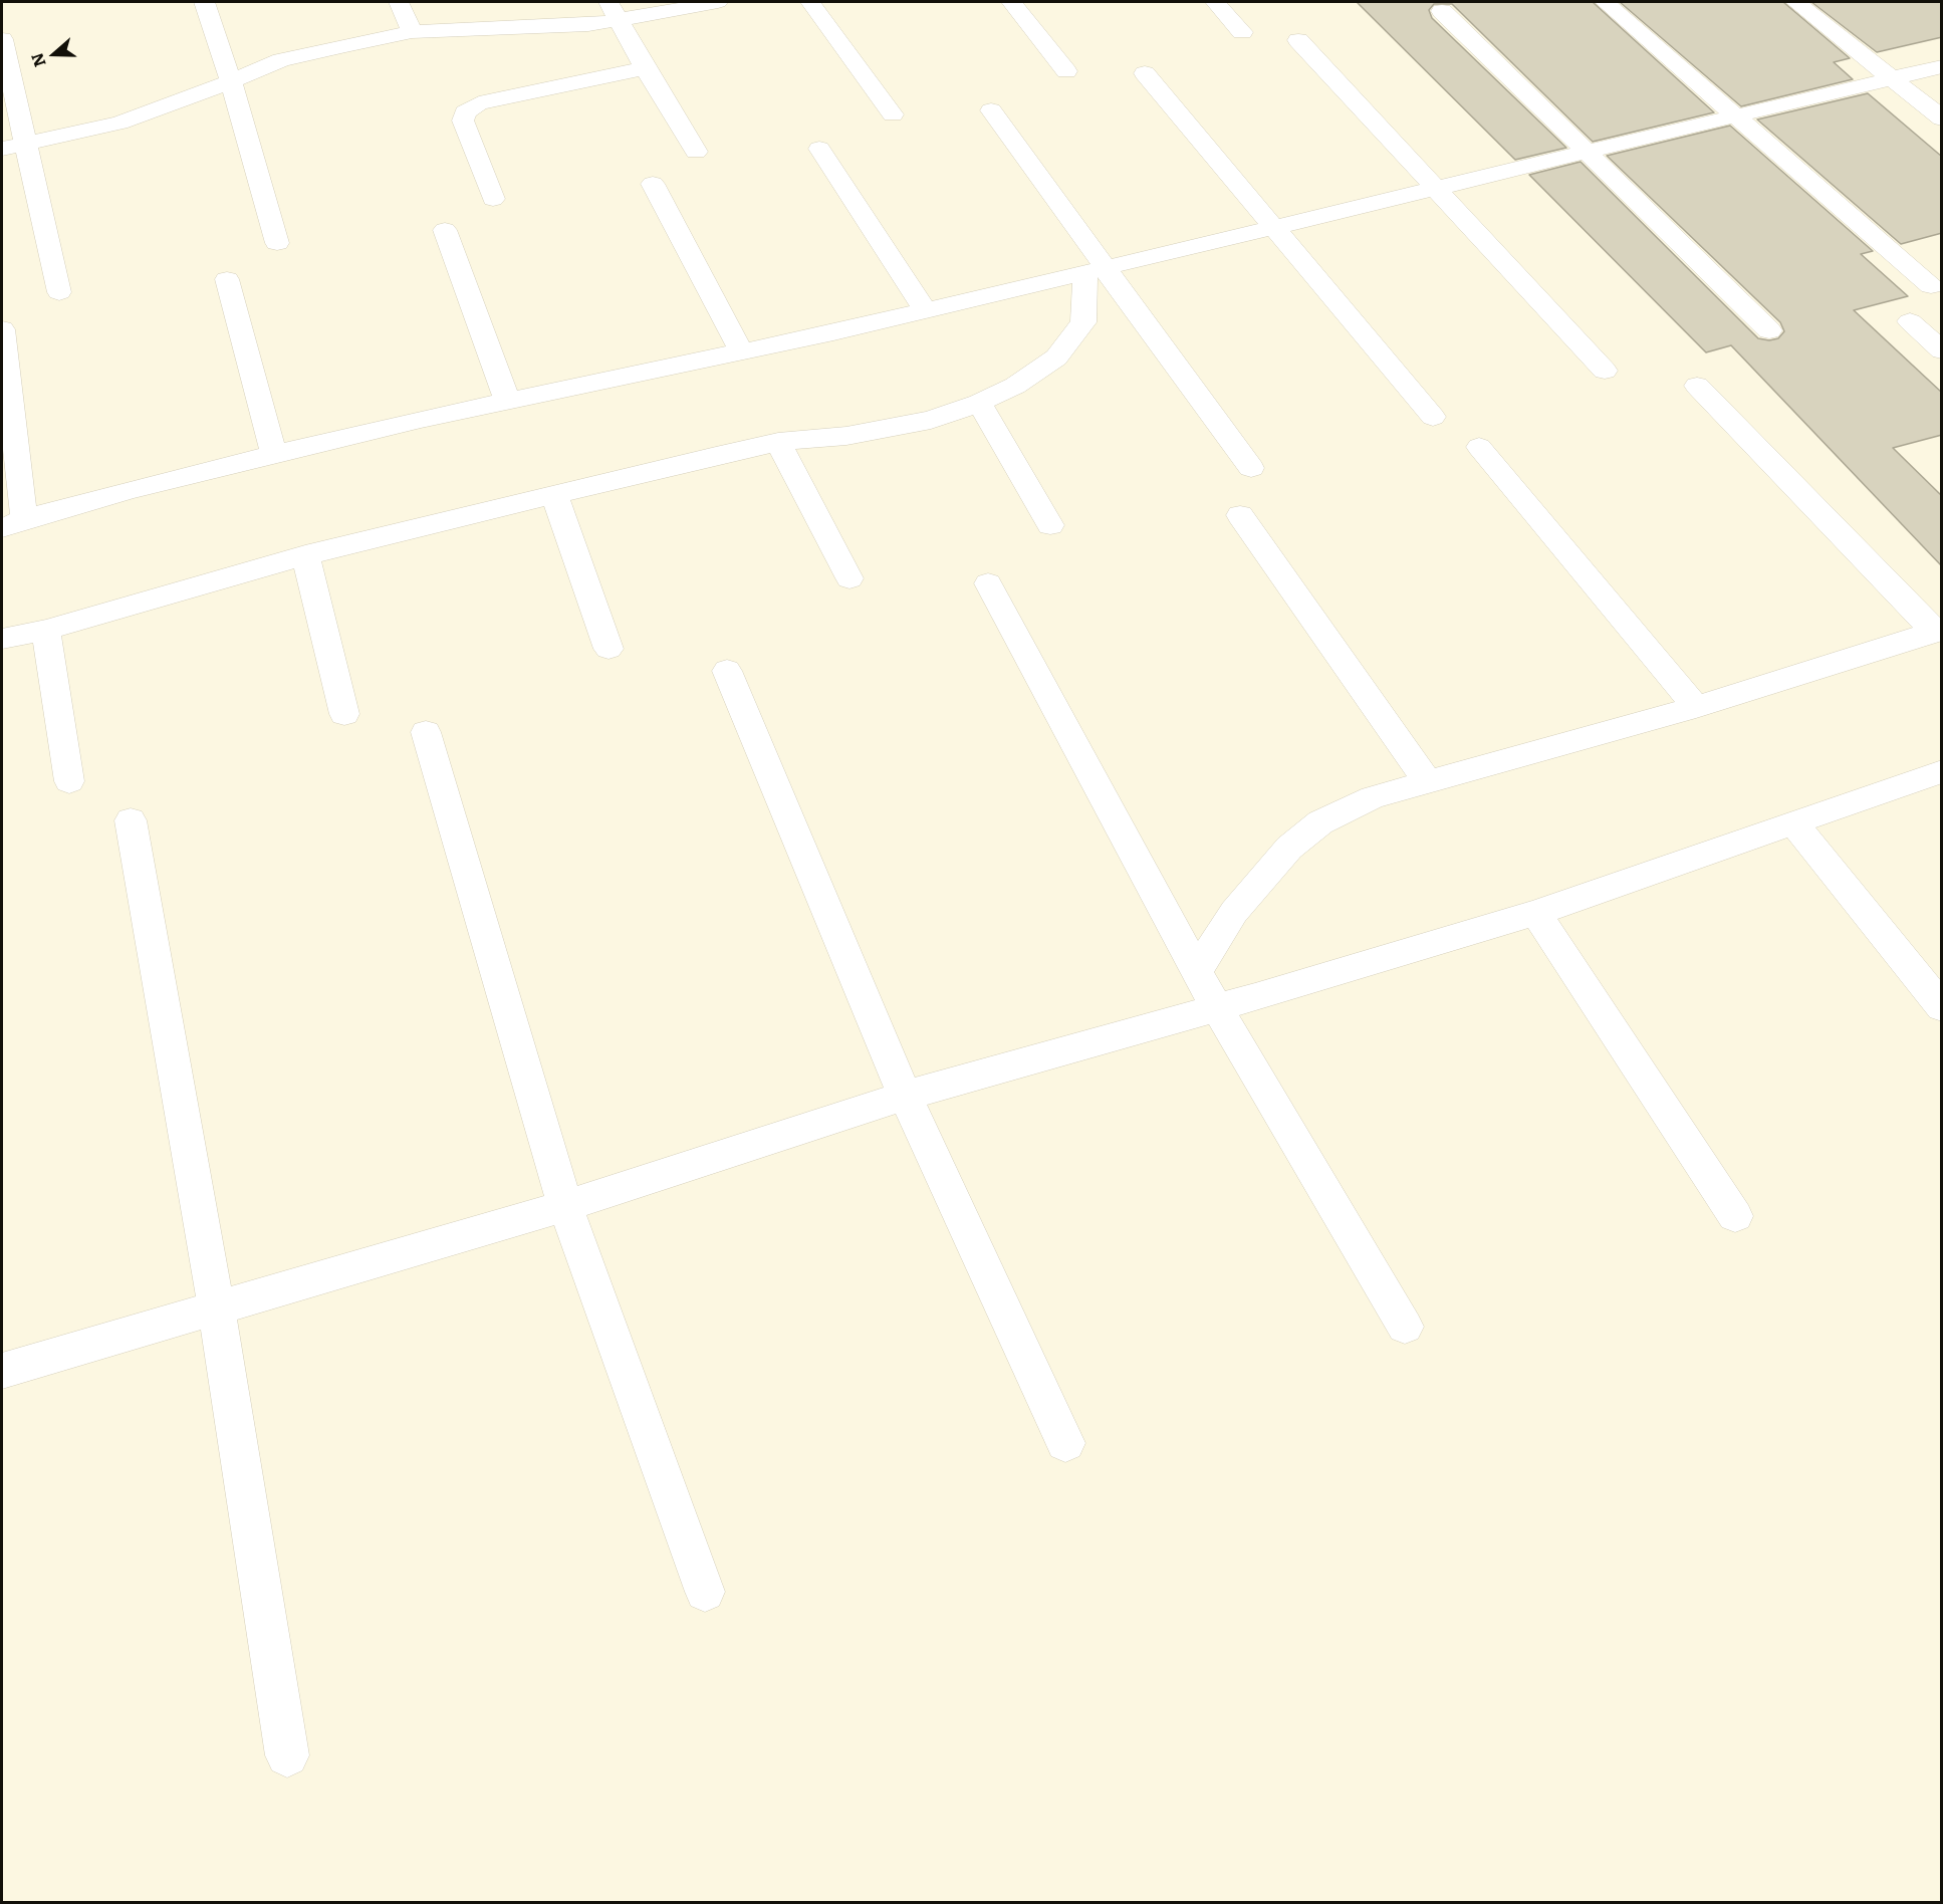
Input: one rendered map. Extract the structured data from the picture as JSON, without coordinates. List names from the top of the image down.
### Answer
{
  "north": "left"
}
